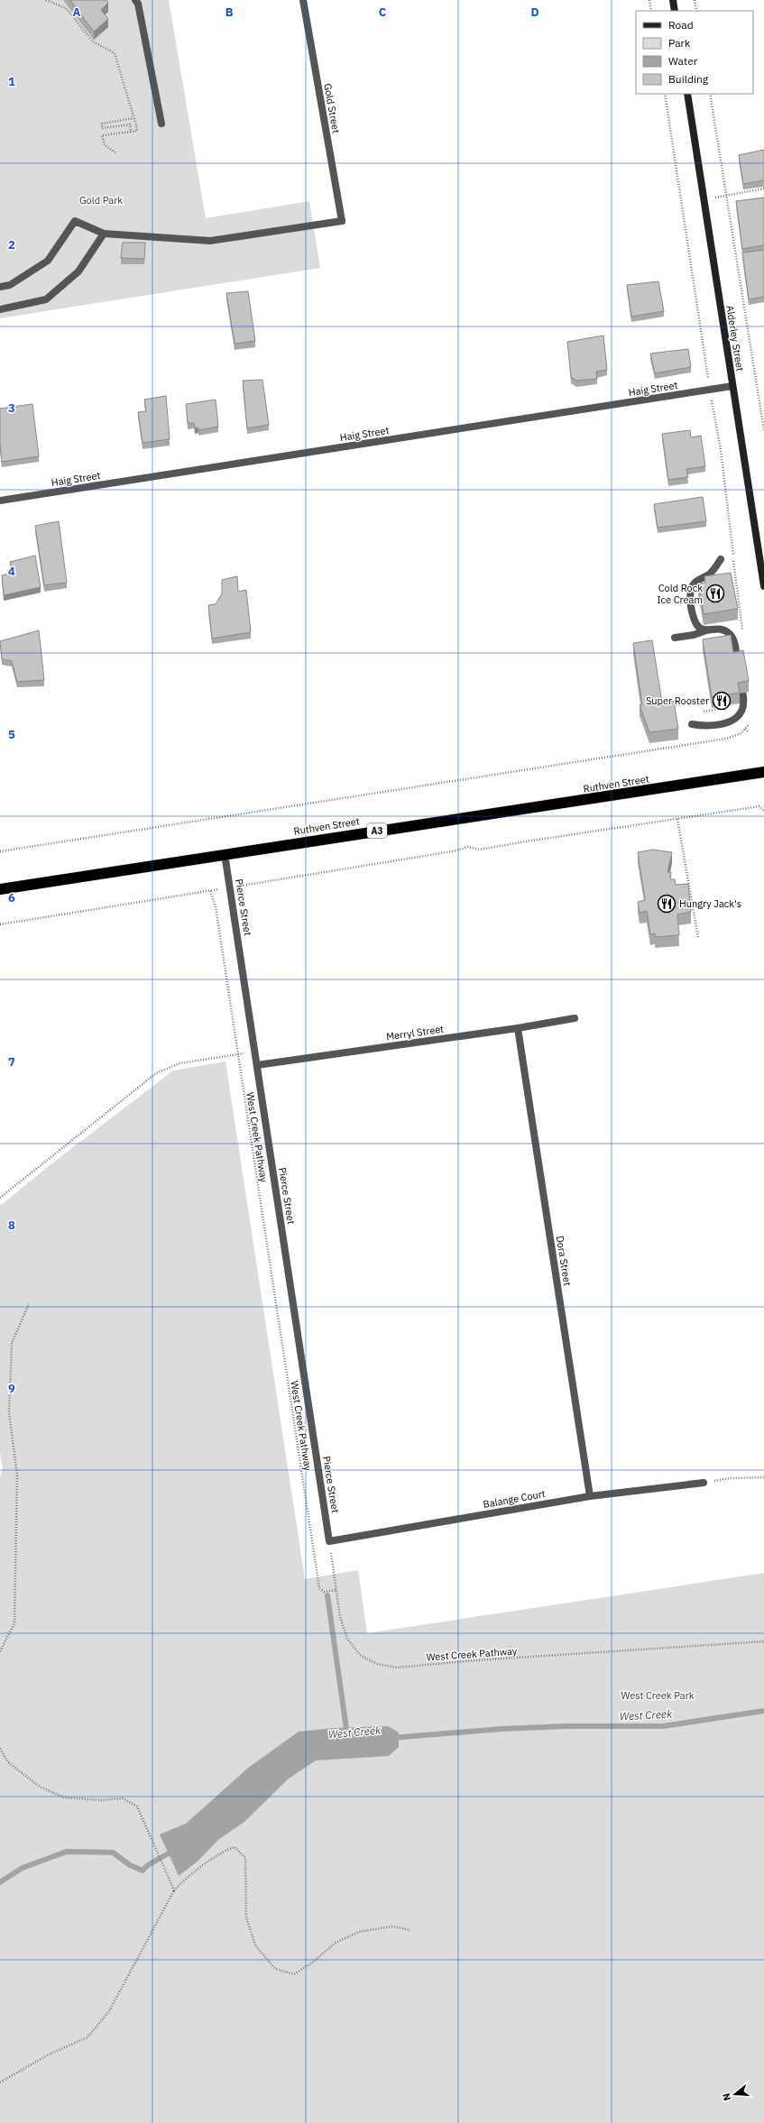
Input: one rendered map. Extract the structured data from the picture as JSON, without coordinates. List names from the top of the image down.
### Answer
{
  "streets": {
    "highway": ["Ruthven Street", "A3"],
    "street": [
      "Gold Street",
      "Alderley Street",
      "Haig Street",
      "Pierce Street",
      "Merryl Street",
      "Dora Street",
      "Balange Court"
    ],
    "path": ["West Creek Pathway"]
  },
  "crossings": [
    ["Alderley Street", "Haig Street"],
    ["Ruthven Street", "Pierce Street"],
    ["Pierce Street", "Merryl Street"],
    ["Pierce Street", "Balange Court"],
    ["Merryl Street", "Dora Street"],
    ["Dora Street", "Balange Court"]
  ],
  "water": ["West Creek"],
  "parks": ["Gold Park", "West Creek Park"],
  "places": {
    "restaurant": ["Cold Rock Ice Cream", "Super Rooster", "Hungry Jack's"]
  },
  "legend": [
    "Road",
    "Park",
    "Water",
    "Building"
  ],
  "north": "left",
  "grid": {
    "columns": [
      "A",
      "B",
      "C",
      "D"
    ],
    "rows": [
      "1",
      "2",
      "3",
      "4",
      "5",
      "6",
      "7",
      "8",
      "9"
    ]
  }
}
